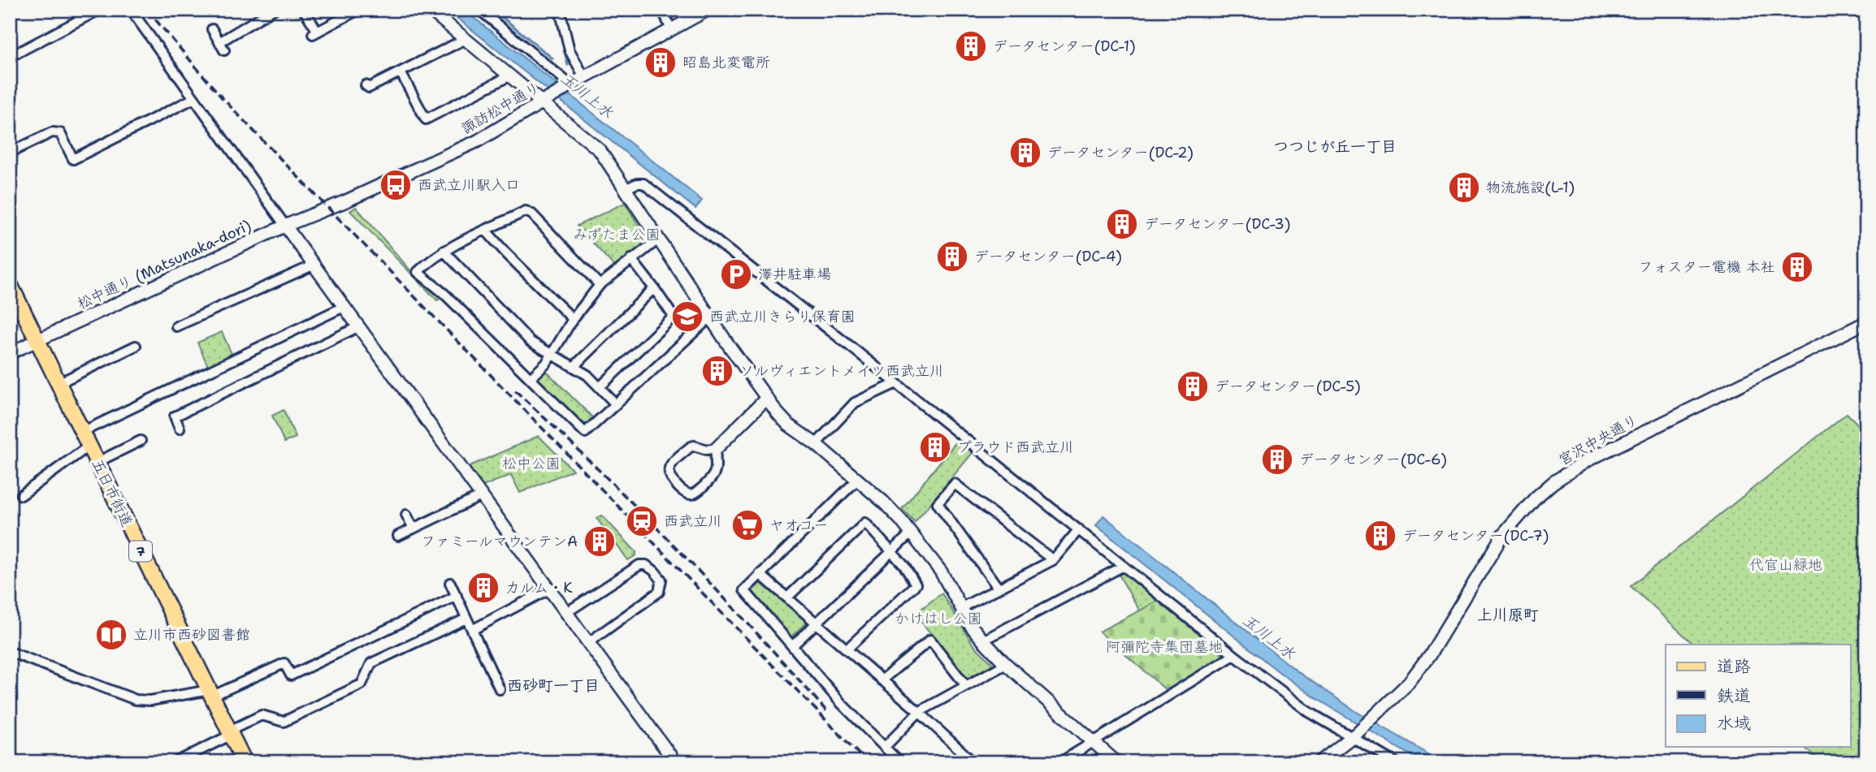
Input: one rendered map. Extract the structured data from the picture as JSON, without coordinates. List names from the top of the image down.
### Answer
{
  "streets": {
    "main road": ["五日市街道", "7"],
    "street": ["諏訪松中通り", "松中通り (Matsunaka-dori)", "宮沢中央通り"]
  },
  "crossings": [
    ["諏訪松中通り", "松中通り (Matsunaka-dori)"],
    ["松中通り (Matsunaka-dori)", "五日市街道"]
  ],
  "districts": ["つつじが丘一丁目", "上川原町", "西砂町一丁目"],
  "water": ["玉川上水"],
  "parks": [
    "みずたま公園",
    "松中公園",
    "代官山緑地",
    "かけはし公園",
    "阿彌陀寺集団墓地"
  ],
  "places": {
    "building": [
      "データセンター(DC-1)",
      "昭島北変電所",
      "データセンター(DC-2)",
      "物流施設(L-1)",
      "データセンター(DC-3)",
      "データセンター(DC-4)",
      "フォスター電機 本社",
      "ソルヴィエントメイツ西武立川",
      "データセンター(DC-5)",
      "プラウド西武立川",
      "データセンター(DC-6)",
      "データセンター(DC-7)",
      "ファミールマウンテンA",
      "カルム・K"
    ],
    "bus stop": ["西武立川駅入口"],
    "parking": ["澤井駐車場"],
    "school or university": ["西武立川きらり保育園"],
    "station": ["西武立川"],
    "supermarket": ["ヤオコー"],
    "library": ["立川市西砂図書館"]
  },
  "legend": ["道路", "鉄道", "水域"]
}
